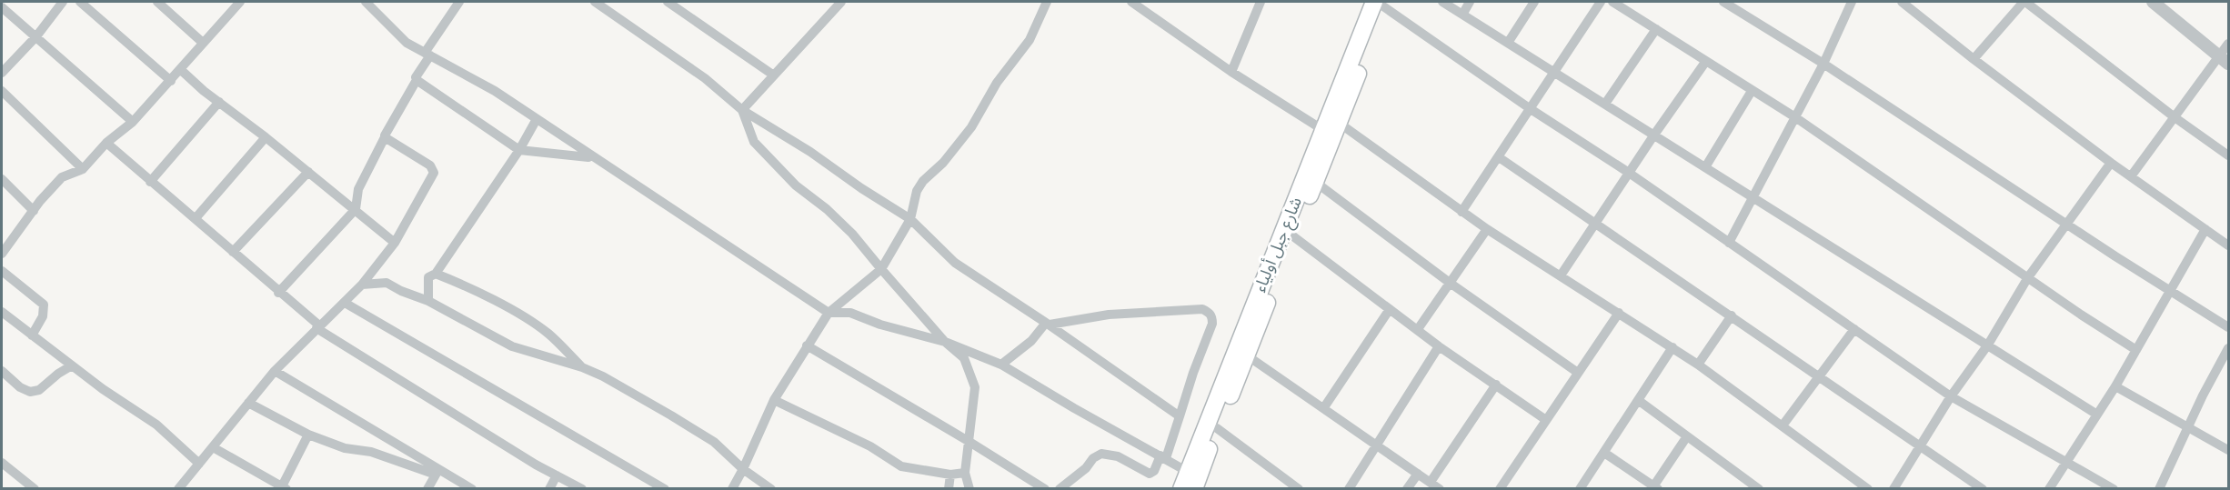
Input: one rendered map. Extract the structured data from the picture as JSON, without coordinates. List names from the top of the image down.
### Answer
{
  "streets": {
    "main road": ["شارع جبل أولياء"]
  }
}
